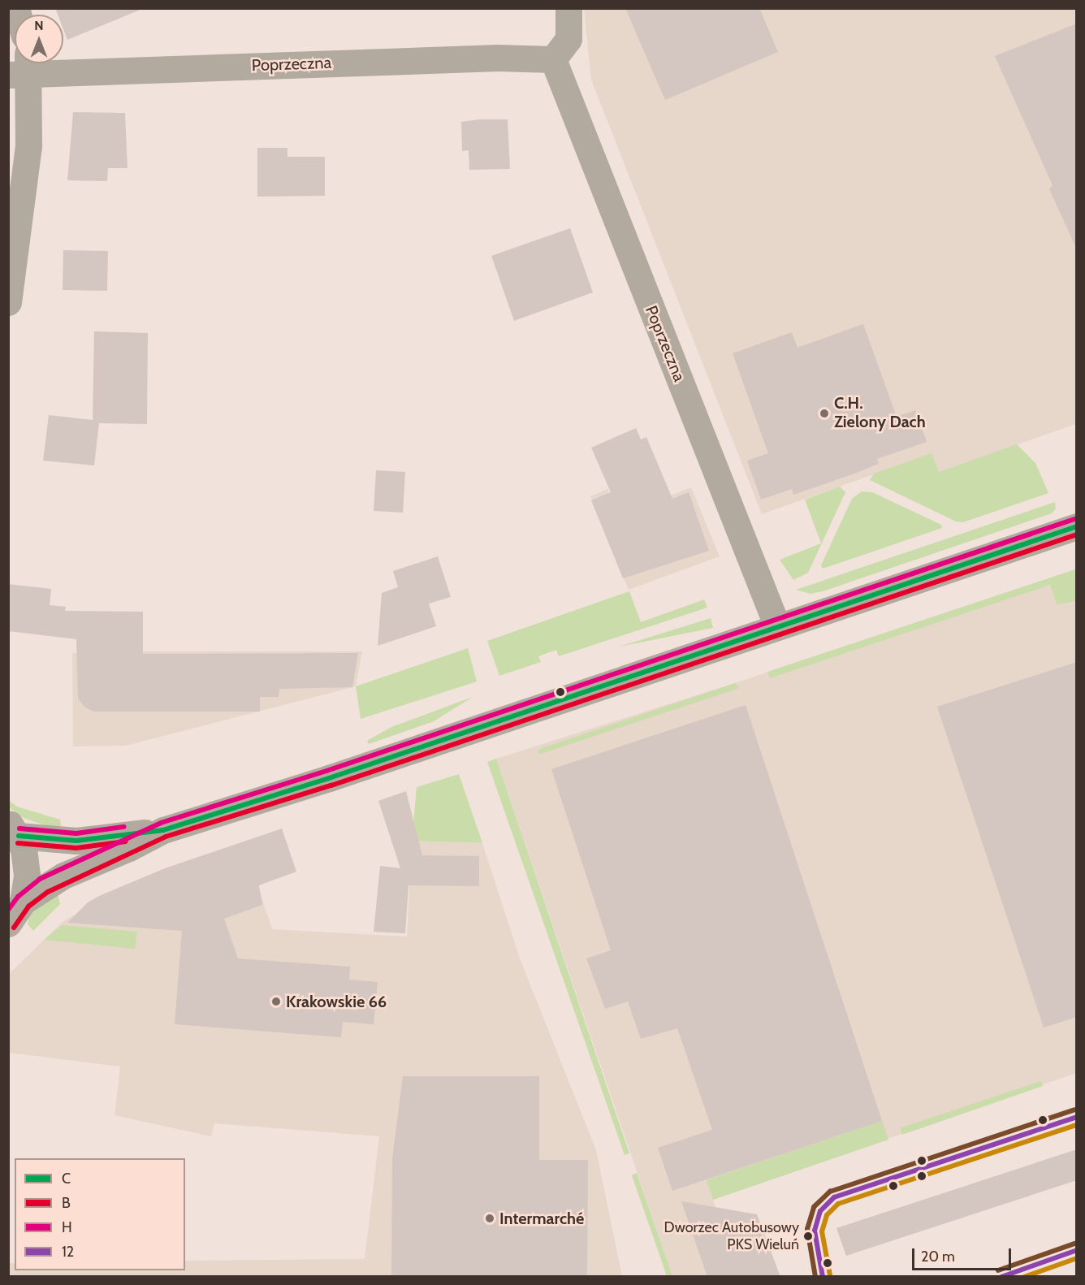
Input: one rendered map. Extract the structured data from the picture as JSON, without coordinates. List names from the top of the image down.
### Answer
{
  "streets": {
    "street": ["Poprzeczna"]
  },
  "places": [
    "C.H. Zielony Dach",
    "Krakowskie 66",
    "Intermarché",
    "Dworzec Autobusowy PKS Wieluń"
  ],
  "lines": [
    "transit line H",
    "transit line C",
    "transit line B",
    "transit line 12"
  ],
  "legend": [
    "C",
    "B",
    "H",
    "12"
  ],
  "scale_bar": "20 m",
  "north": "top"
}
